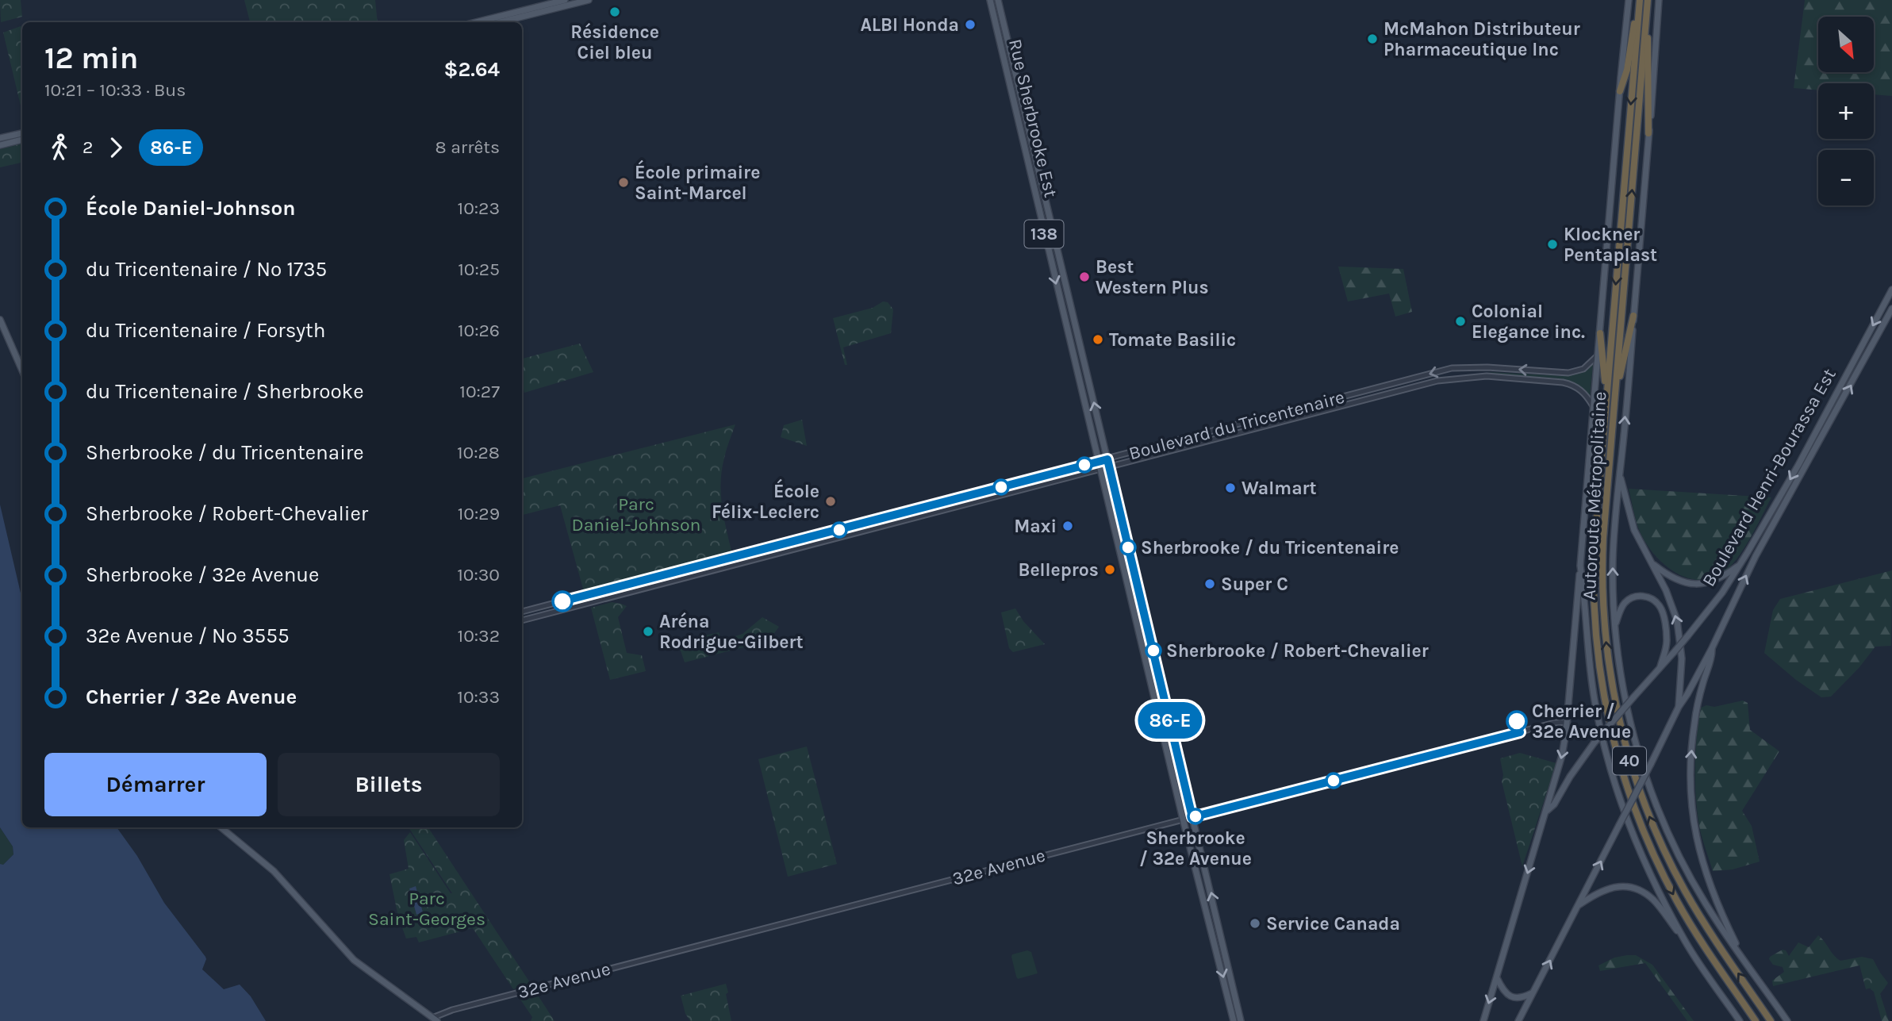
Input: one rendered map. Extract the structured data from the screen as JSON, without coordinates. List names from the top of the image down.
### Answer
{
  "streets": {
    "highway": ["Autoroute Métropolitaine", "40"],
    "main road": ["Rue Sherbrooke Est", "138", "Boulevard Henri-Bourassa Est"],
    "street": ["Boulevard du Tricentenaire", "32e Avenue"]
  },
  "crossings": [
    ["Rue Sherbrooke Est", "Boulevard du Tricentenaire"],
    ["Rue Sherbrooke Est", "32e Avenue"]
  ],
  "parks": ["Parc Daniel-Johnson", "Parc Saint-Georges"],
  "places": [
    "Résidence Ciel bleu",
    "ALBI Honda",
    "McMahon Distributeur Pharmaceutique Inc",
    "École primaire Saint-Marcel",
    "Klockner Pentaplast",
    "Best Western Plus",
    "Colonial Elegance inc.",
    "Tomate Basilic",
    "Walmart",
    "École Félix-Leclerc",
    "Maxi",
    "Sherbrooke / du Tricentenaire",
    "Bellepros",
    "Super C",
    "Aréna Rodrigue-Gilbert",
    "Sherbrooke / Robert-Chevalier",
    "Cherrier / 32e Avenue",
    "Sherbrooke / 32e Avenue",
    "Service Canada"
  ],
  "lines": ["bus line 86-E"],
  "north": "bottom right",
  "page": {
    "on_map": "86-E",
    "map_buttons": ["+", "−"],
    "heading": ["12 min", "10:21 – 10:33 · Bus", "$2.64"],
    "legs": ["2", "86-E", "8 arrêts"],
    "list": [
      {
        "name": "École Daniel-Johnson",
        "value": "10:23"
      },
      {
        "name": "du Tricentenaire / No 1735",
        "value": "10:25"
      },
      {
        "name": "du Tricentenaire / Forsyth",
        "value": "10:26"
      },
      {
        "name": "du Tricentenaire / Sherbrooke",
        "value": "10:27"
      },
      {
        "name": "Sherbrooke / du Tricentenaire",
        "value": "10:28"
      },
      {
        "name": "Sherbrooke / Robert-Chevalier",
        "value": "10:29"
      },
      {
        "name": "Sherbrooke / 32e Avenue",
        "value": "10:30"
      },
      {
        "name": "32e Avenue / No 3555",
        "value": "10:32"
      },
      {
        "name": "Cherrier / 32e Avenue",
        "value": "10:33"
      }
    ],
    "buttons": ["Démarrer", "Billets"]
  }
}
